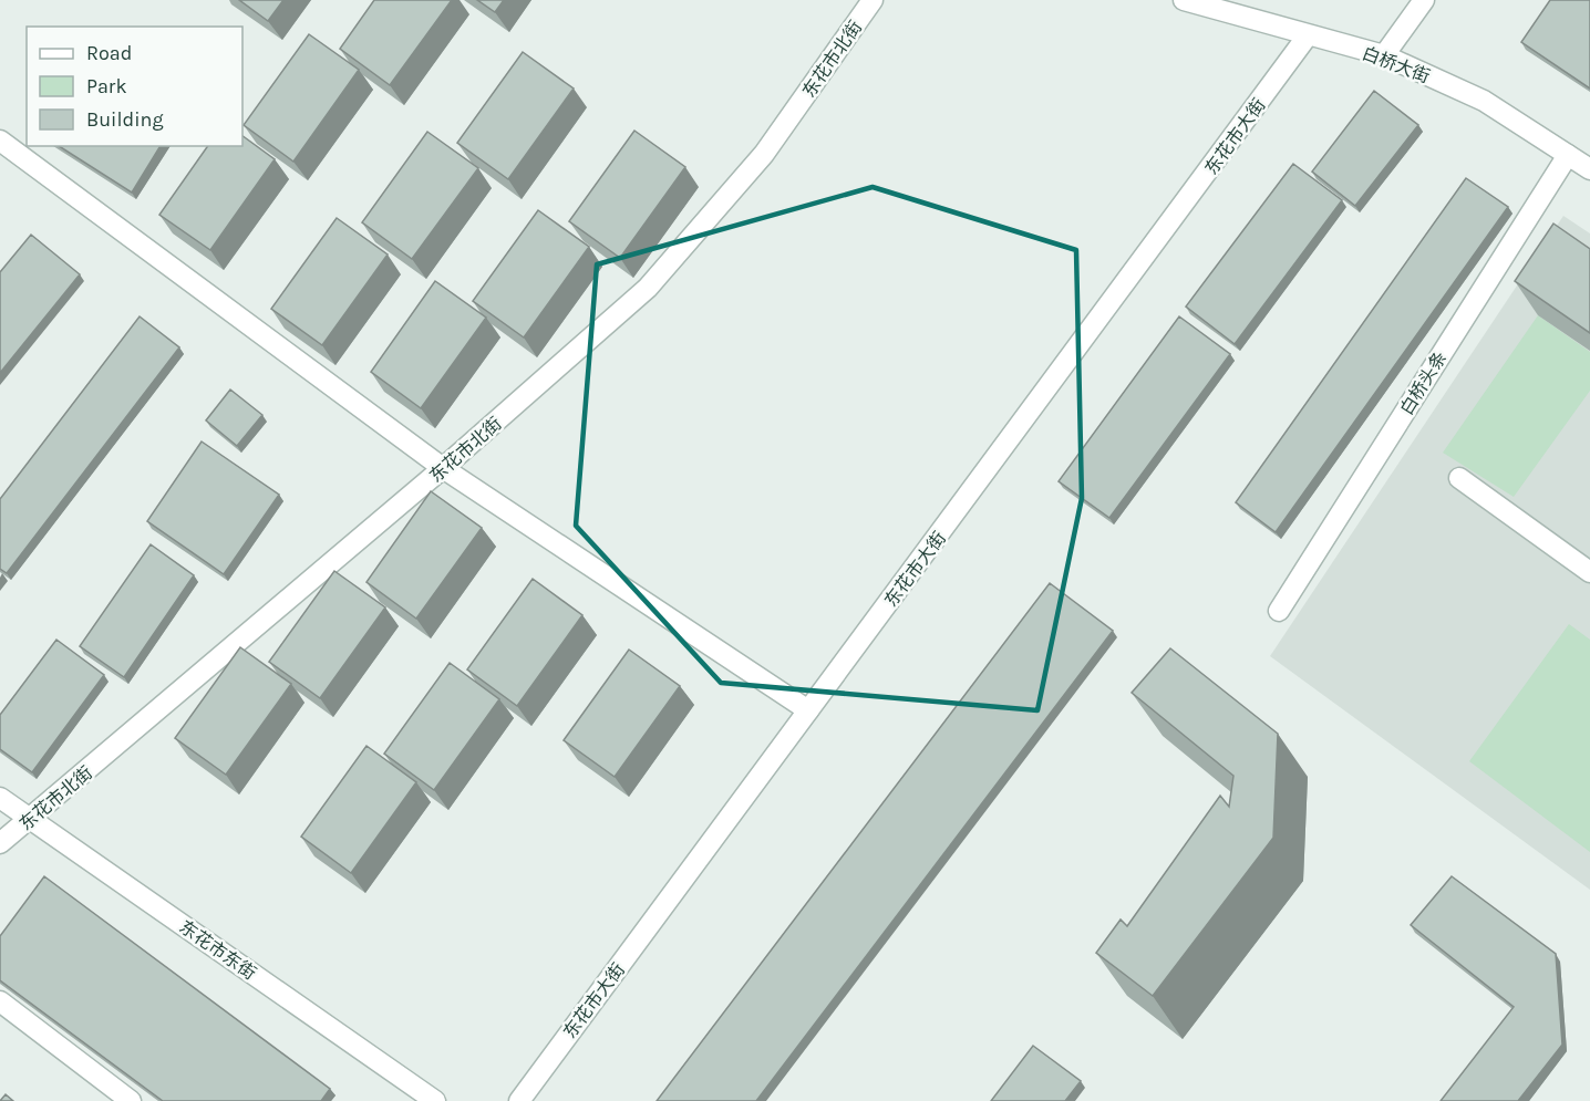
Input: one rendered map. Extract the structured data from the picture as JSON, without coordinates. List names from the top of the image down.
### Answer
{
  "streets": {
    "street": [
      "东花市北街",
      "白桥大街",
      "东花市大街",
      "白桥头条",
      "东花市东街"
    ]
  },
  "crossings": [
    ["东花市北街", "东花市东街"],
    ["白桥大街", "东花市大街"],
    ["白桥大街", "白桥头条"]
  ],
  "legend": ["Road", "Park", "Building"]
}
